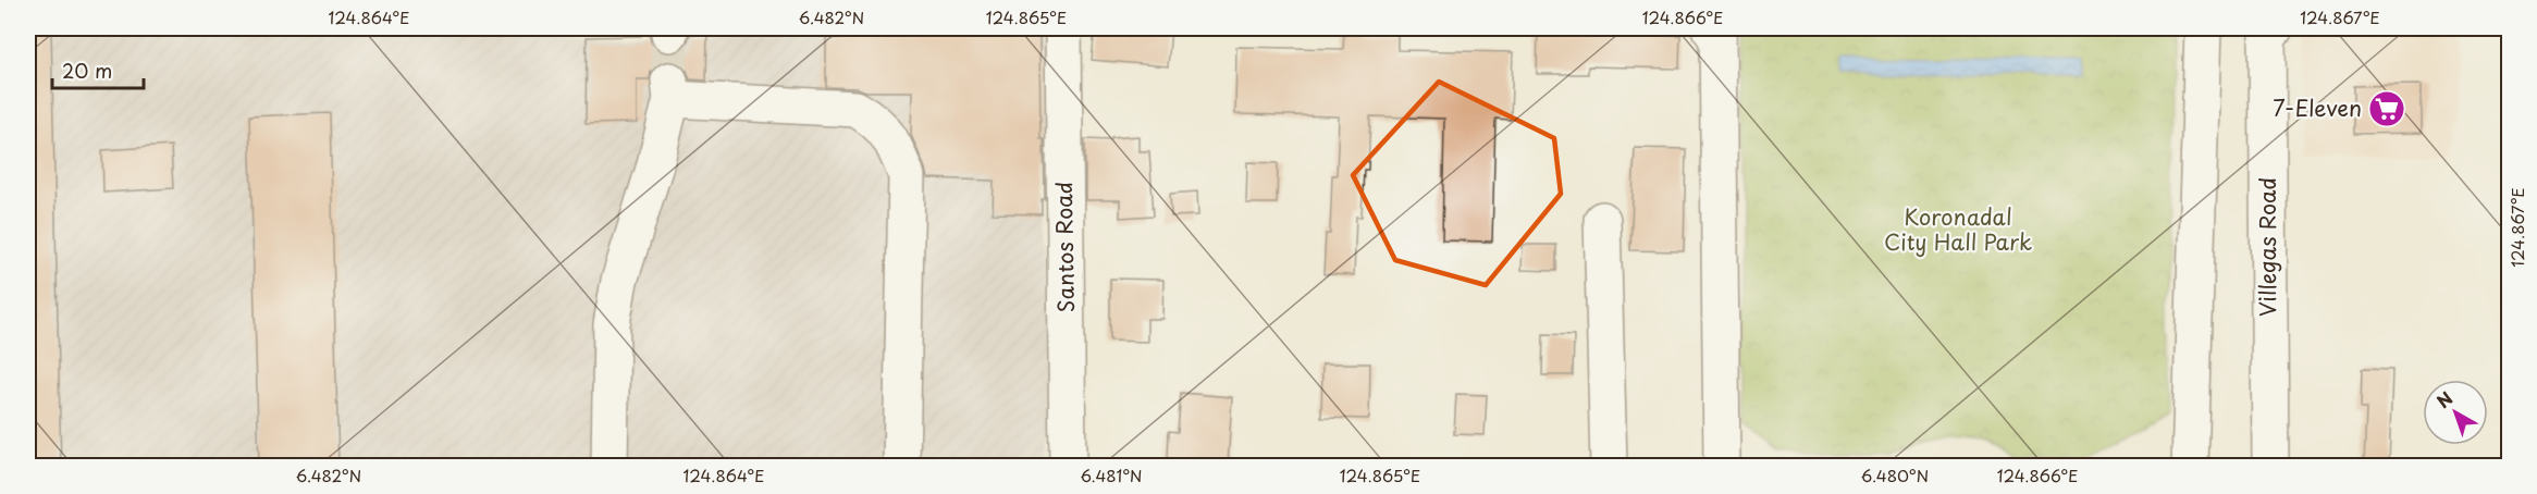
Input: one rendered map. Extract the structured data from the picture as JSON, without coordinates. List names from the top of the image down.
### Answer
{
  "streets": {
    "street": ["Santos Road", "Villegas Road"]
  },
  "parks": ["Koronadal City Hall Park"],
  "places": {
    "supermarket": ["7-Eleven"]
  },
  "scale_bar": "20 m",
  "north": "top left",
  "coordinates": [
    "124.864°E",
    "6.482°N",
    "124.865°E",
    "124.866°E",
    "124.867°E",
    "6.481°N",
    "6.480°N"
  ]
}
